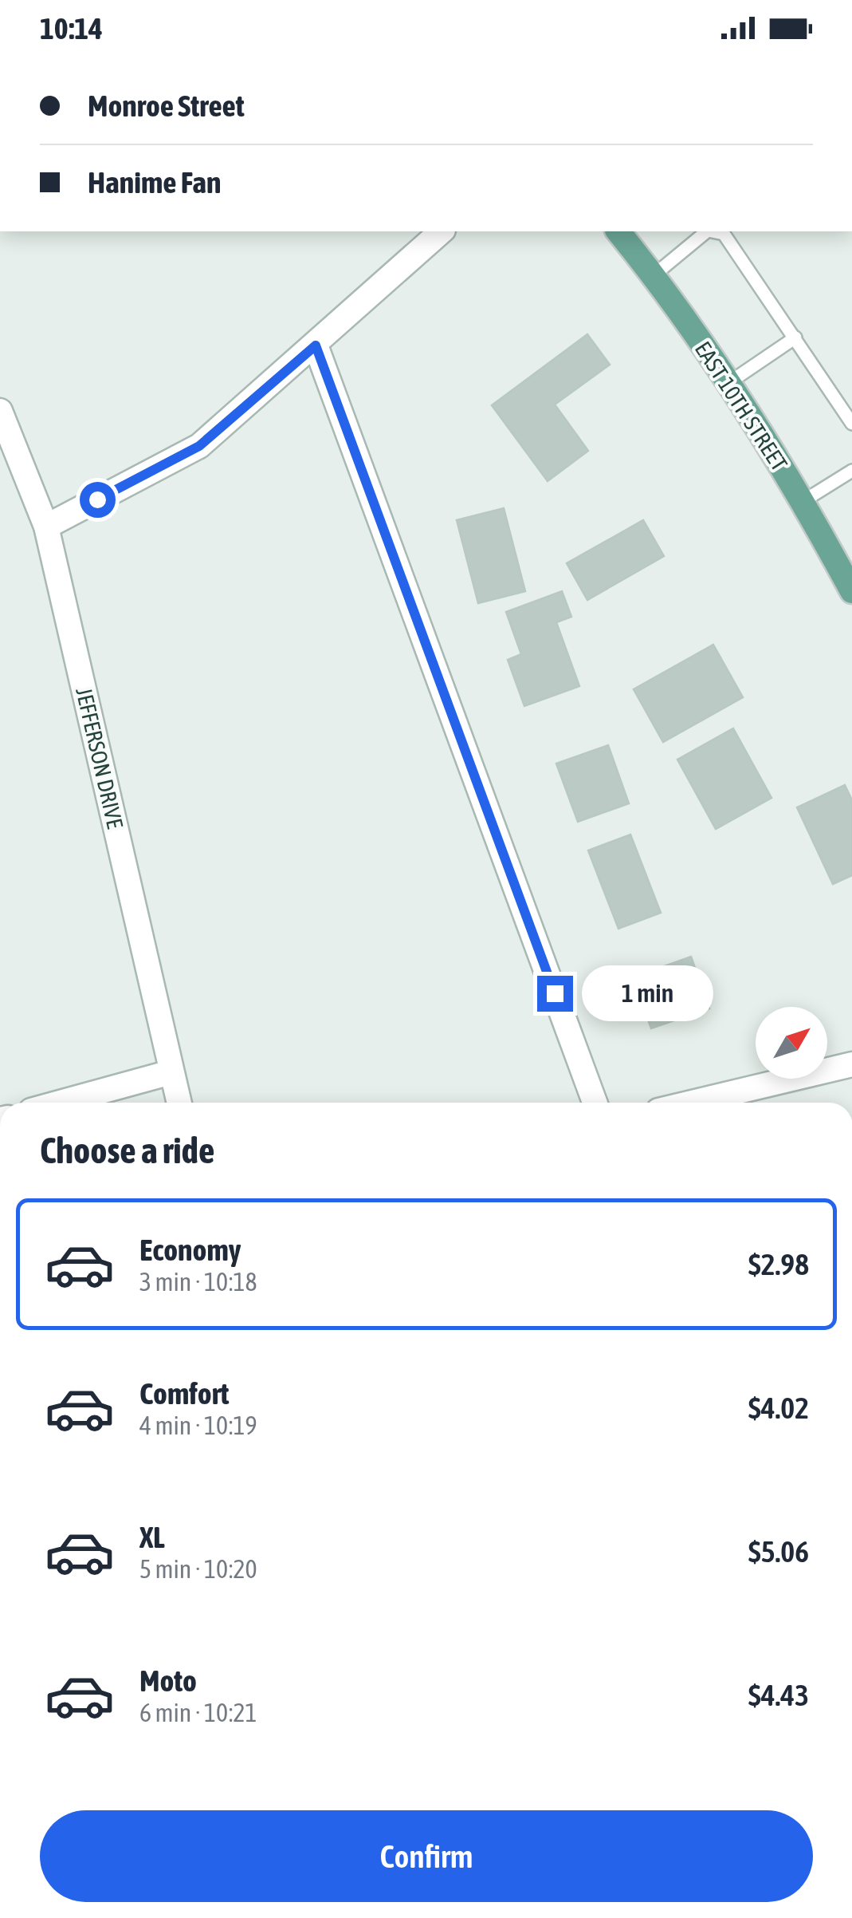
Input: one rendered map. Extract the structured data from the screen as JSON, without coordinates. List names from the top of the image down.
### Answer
{
  "streets": {
    "main road": ["EAST 10TH STREET"],
    "street": ["JEFFERSON DRIVE"]
  },
  "north": "top right",
  "page": {
    "status": "10:14",
    "banner": ["Monroe Street", "Hanime Fan"],
    "bubble": "1 min",
    "heading": "Choose a ride",
    "list": [
      {
        "name": "Economy",
        "note": "3 min · 10:18",
        "value": "$2.98"
      },
      {
        "name": "Comfort",
        "note": "4 min · 10:19",
        "value": "$4.02"
      },
      {
        "name": "XL",
        "note": "5 min · 10:20",
        "value": "$5.06"
      },
      {
        "name": "Moto",
        "note": "6 min · 10:21",
        "value": "$4.43"
      }
    ],
    "buttons": "Confirm"
  }
}
